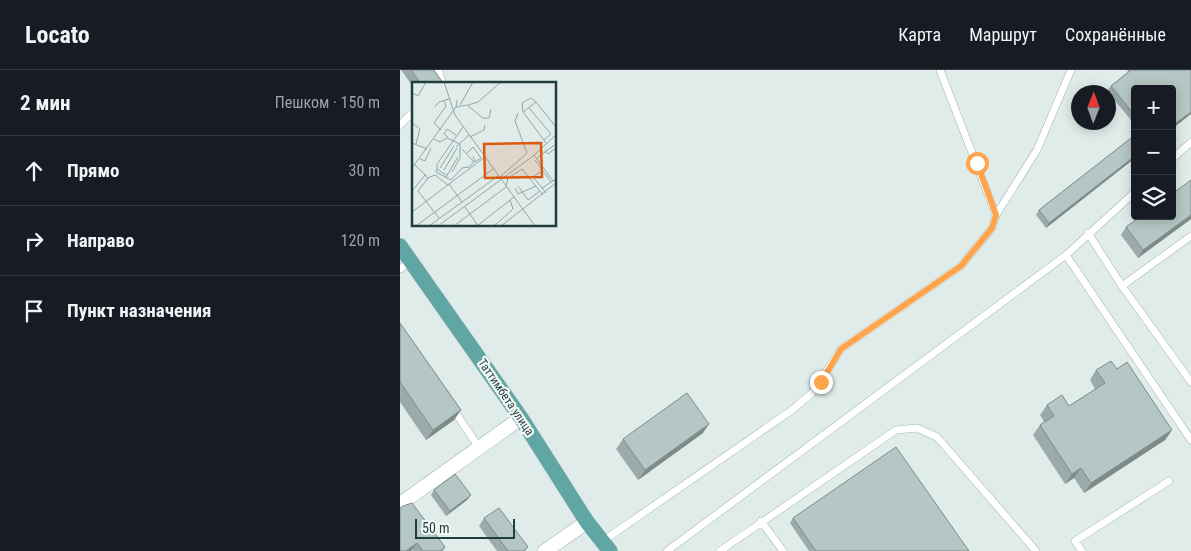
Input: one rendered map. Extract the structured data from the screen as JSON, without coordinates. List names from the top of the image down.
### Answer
{
  "streets": {
    "main road": ["Таттимбета улица"]
  },
  "scale_bar": "50 m",
  "north": "top",
  "page": {
    "header": "Locato",
    "nav": ["Карта", "Маршрут", "Сохранённые"],
    "heading": ["2 мин", "Пешком · 150 m"],
    "map_buttons": ["+", "−"],
    "list": [
      ["Прямо", "30 m"],
      ["Направо", "120 m"],
      "Пункт назначения"
    ],
    "scale": "50 m"
  }
}
